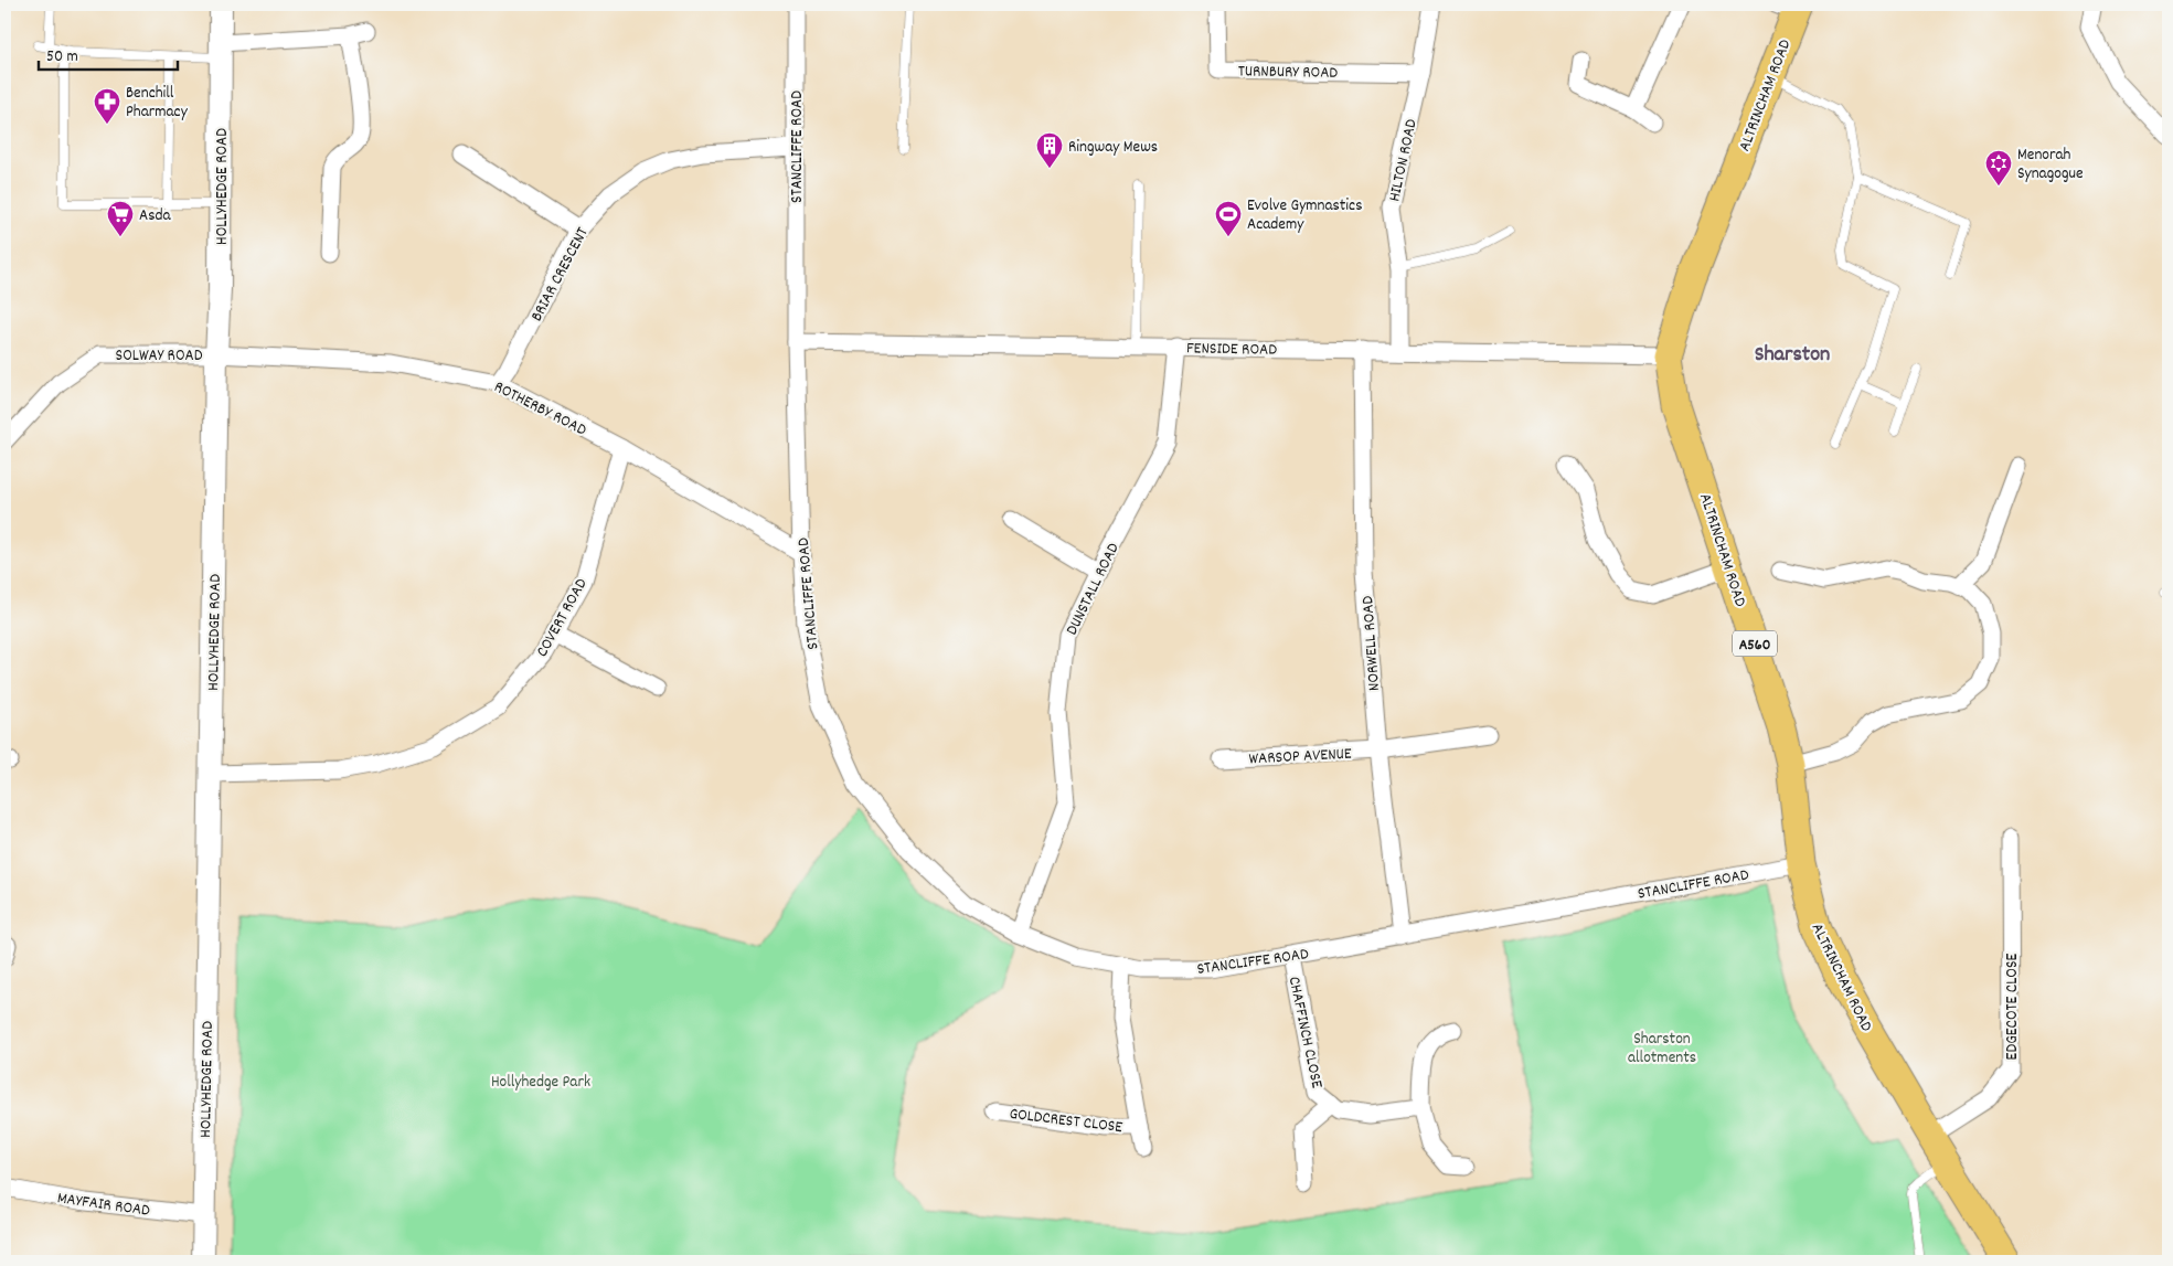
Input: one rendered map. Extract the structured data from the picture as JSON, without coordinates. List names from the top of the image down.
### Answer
{
  "streets": {
    "main road": ["ALTRINCHAM ROAD", "A560"],
    "street": [
      "TURNBURY ROAD",
      "STANCLIFFE ROAD",
      "HILTON ROAD",
      "HOLLYHEDGE ROAD",
      "BRIAR CRESCENT",
      "FENSIDE ROAD",
      "SOLWAY ROAD",
      "ROTHERBY ROAD",
      "DUNSTALL ROAD",
      "COVERT ROAD",
      "NORWELL ROAD",
      "WARSOP AVENUE",
      "EDGECOTE CLOSE",
      "CHAFFINCH CLOSE",
      "GOLDCREST CLOSE",
      "MAYFAIR ROAD"
    ]
  },
  "crossings": [
    ["TURNBURY ROAD", "HILTON ROAD"],
    ["ALTRINCHAM ROAD", "STANCLIFFE ROAD"],
    ["ALTRINCHAM ROAD", "FENSIDE ROAD"],
    ["ALTRINCHAM ROAD", "EDGECOTE CLOSE"],
    ["STANCLIFFE ROAD", "BRIAR CRESCENT"],
    ["STANCLIFFE ROAD", "FENSIDE ROAD"],
    ["STANCLIFFE ROAD", "ROTHERBY ROAD"],
    ["STANCLIFFE ROAD", "DUNSTALL ROAD"],
    ["STANCLIFFE ROAD", "NORWELL ROAD"],
    ["STANCLIFFE ROAD", "CHAFFINCH CLOSE"],
    ["STANCLIFFE ROAD", "GOLDCREST CLOSE"],
    ["HILTON ROAD", "FENSIDE ROAD"],
    ["HOLLYHEDGE ROAD", "SOLWAY ROAD"],
    ["HOLLYHEDGE ROAD", "ROTHERBY ROAD"],
    ["HOLLYHEDGE ROAD", "COVERT ROAD"],
    ["HOLLYHEDGE ROAD", "MAYFAIR ROAD"],
    ["BRIAR CRESCENT", "ROTHERBY ROAD"],
    ["FENSIDE ROAD", "DUNSTALL ROAD"],
    ["FENSIDE ROAD", "NORWELL ROAD"],
    ["SOLWAY ROAD", "ROTHERBY ROAD"],
    ["ROTHERBY ROAD", "COVERT ROAD"],
    ["NORWELL ROAD", "WARSOP AVENUE"]
  ],
  "districts": ["Sharston"],
  "parks": ["Sharston allotments", "Hollyhedge Park"],
  "places": {
    "pharmacy": ["Benchill Pharmacy"],
    "building": ["Ringway Mews"],
    "synagogue": ["Menorah Synagogue"],
    "supermarket": ["Asda"],
    "sports": ["Evolve Gymnastics Academy"]
  },
  "scale_bar": "50 m"
}
